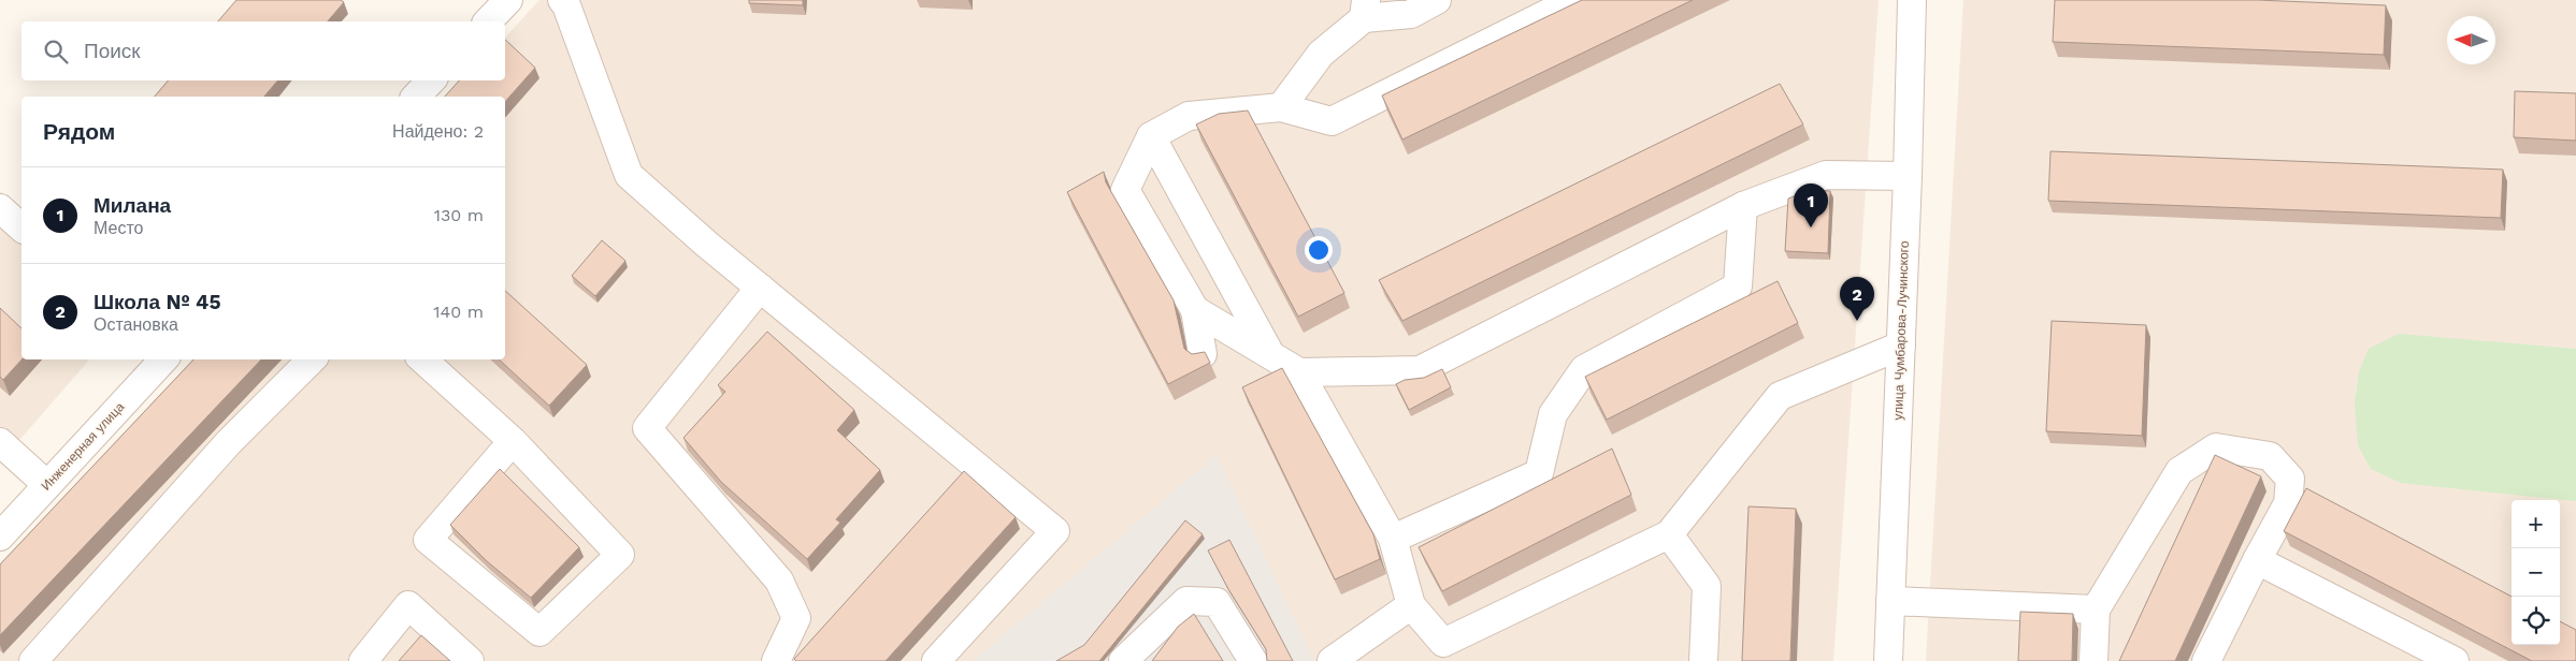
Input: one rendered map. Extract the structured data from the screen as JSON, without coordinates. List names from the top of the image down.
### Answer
{
  "streets": {
    "street": ["улица Чумбарова-Лучинского", "Инженерная улица"]
  },
  "north": "left",
  "page": {
    "search": "Поиск",
    "heading": ["Рядом", "Найдено: 2"],
    "list": [
      {
        "mark": "1",
        "name": "Милана",
        "note": "Место",
        "value": "130 m"
      },
      {
        "mark": "2",
        "name": "Школа № 45",
        "note": "Остановка",
        "value": "140 m"
      }
    ],
    "pins": ["1", "2"],
    "map_buttons": ["+", "−"]
  }
}
